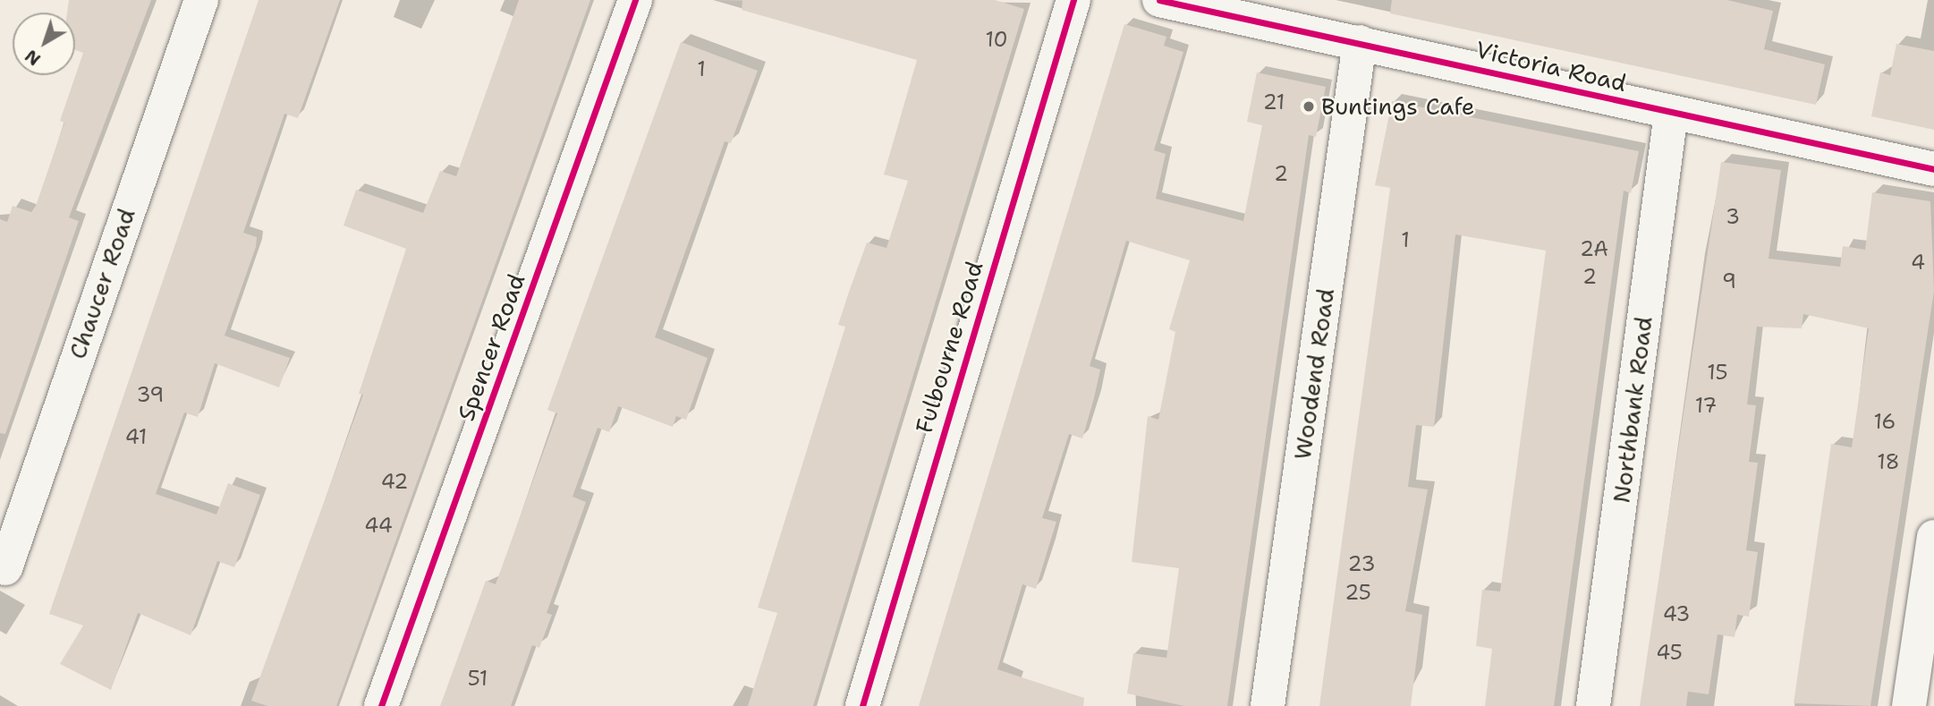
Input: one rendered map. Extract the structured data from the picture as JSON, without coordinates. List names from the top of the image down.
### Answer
{
  "streets": {
    "street": [
      "Victoria Road",
      "Chaucer Road",
      "Spencer Road",
      "Fulbourne Road",
      "Woodend Road",
      "Northbank Road"
    ]
  },
  "crossings": [
    ["Victoria Road", "Woodend Road"],
    ["Victoria Road", "Northbank Road"]
  ],
  "places": ["Buntings Cafe"],
  "house_numbers": [
    "10",
    "1",
    "21",
    "2",
    "3",
    "1",
    "2A",
    "4",
    "2",
    "9",
    "15",
    "39",
    "17",
    "16",
    "41",
    "18",
    "42",
    "44",
    "23",
    "25",
    "43",
    "45",
    "51"
  ],
  "north": "bottom left"
}
